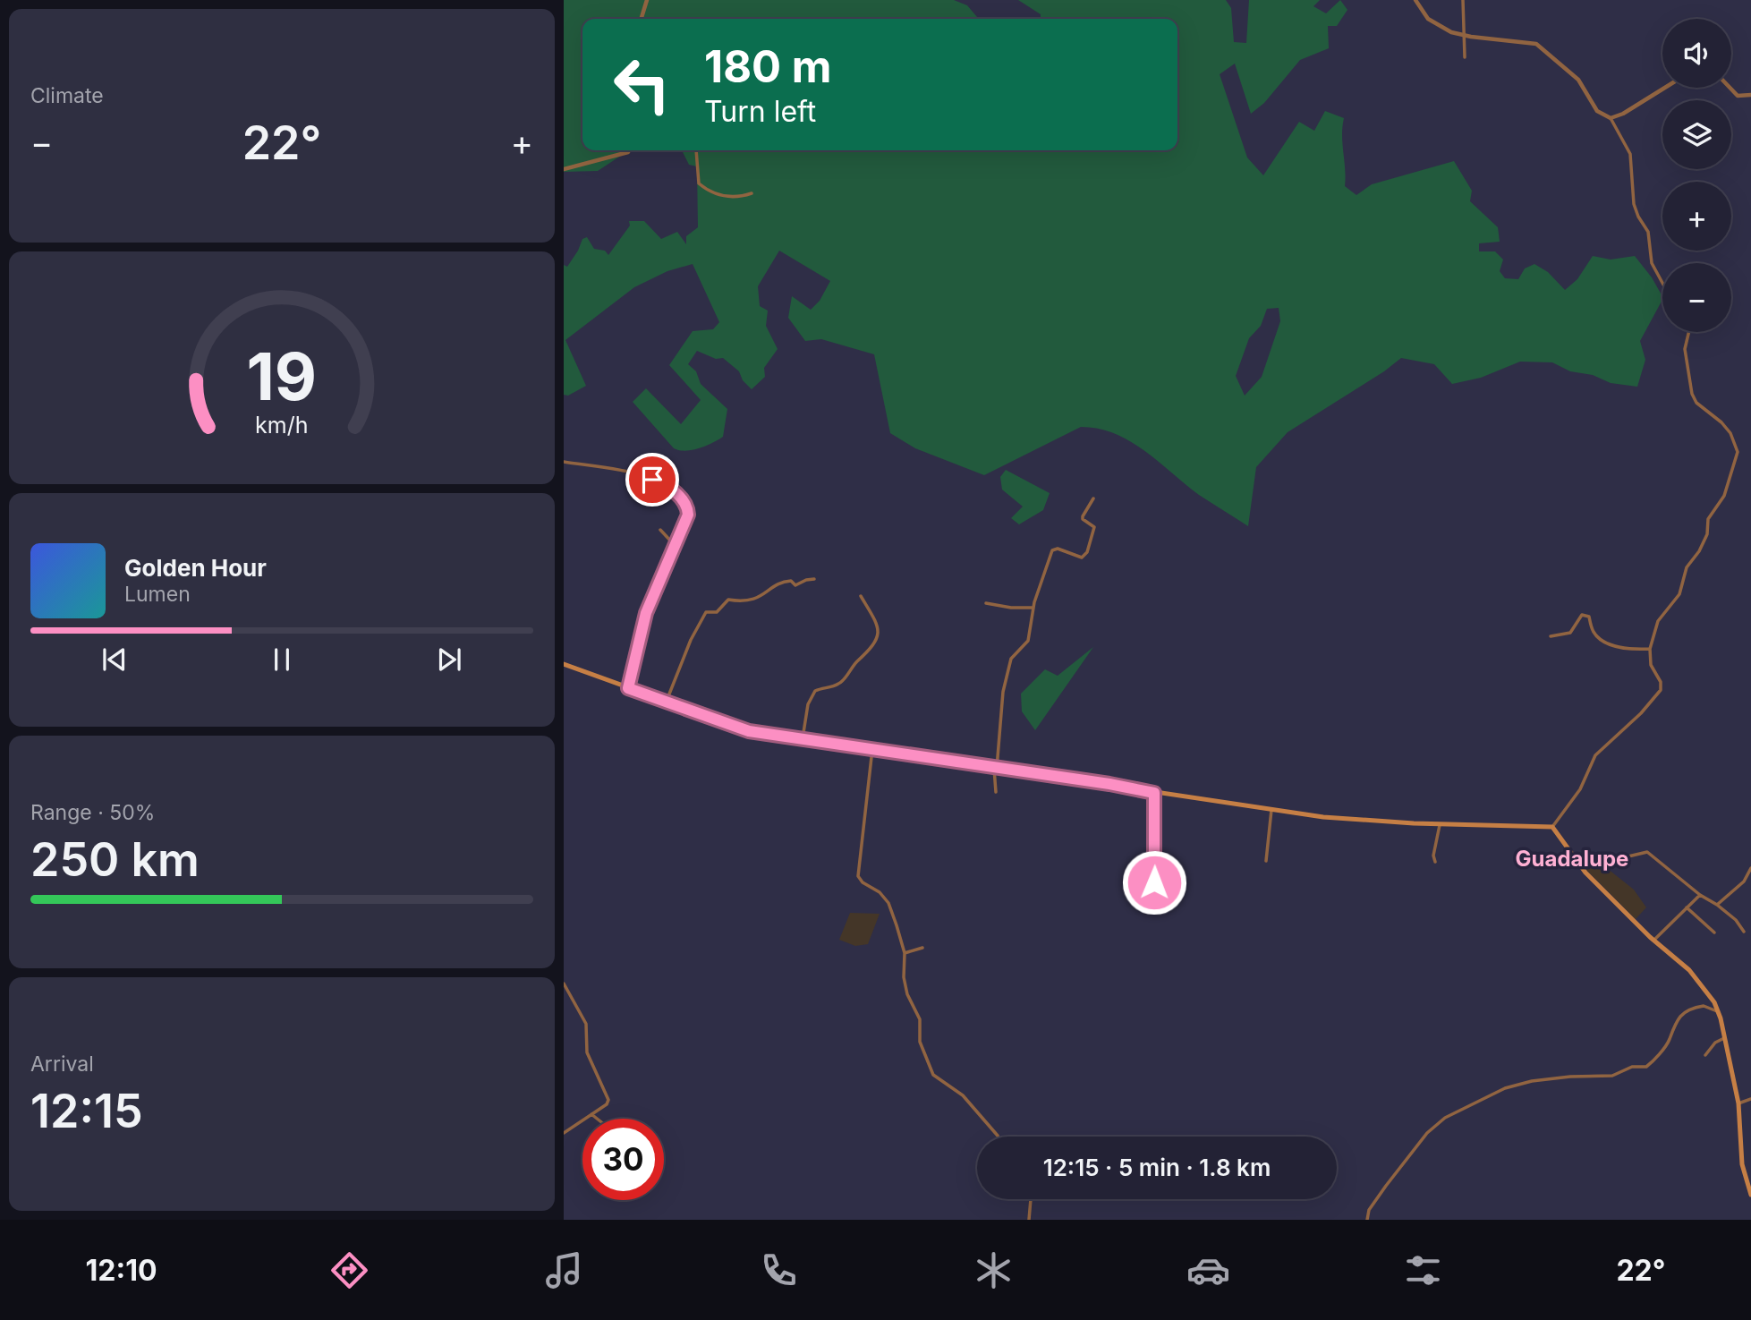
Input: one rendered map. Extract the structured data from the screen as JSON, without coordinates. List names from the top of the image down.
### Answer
{
  "districts": ["Guadalupe"],
  "page": {
    "tile": [
      "Climate",
      ["Range · 50%", "250 km"],
      ["Arrival", "12:15"]
    ],
    "map_buttons": ["+", "−"],
    "turn": ["180 m", "Turn left"],
    "heat": ["−", "22°", "+"],
    "song": ["Golden Hour", "Lumen"],
    "limit": "30",
    "trip": "12:15 · 5 min · 1.8 km",
    "tabs": ["12:10", "22°"],
    "gauge": ["19", "km/h"]
  }
}
